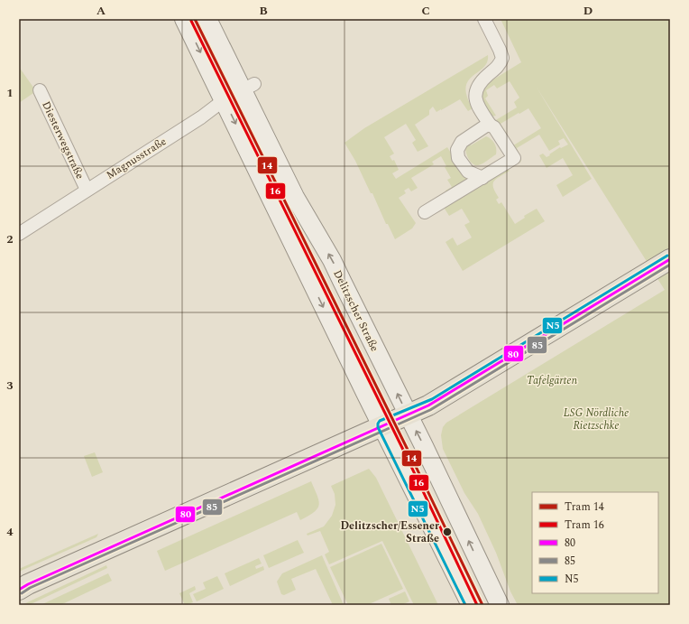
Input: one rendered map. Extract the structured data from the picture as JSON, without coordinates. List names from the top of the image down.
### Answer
{
  "streets": {
    "main road": ["Delitzscher Straße"],
    "street": ["Diesterwegstraße", "Magnusstraße"]
  },
  "crossings": [
    ["Diesterwegstraße", "Magnusstraße"],
    ["Magnusstraße", "Delitzscher Straße"]
  ],
  "parks": ["Tafelgärten", "LSG Nördliche Rietzschke"],
  "places": ["Delitzscher/Essener Straße"],
  "lines": [
    "tram line 14",
    "tram line 16",
    "transit line N5",
    "transit line 80",
    "transit line 85"
  ],
  "legend": [
    "Tram 14",
    "Tram 16",
    "80",
    "85",
    "N5"
  ],
  "grid": {
    "columns": [
      "A",
      "B",
      "C",
      "D"
    ],
    "rows": [
      "1",
      "2",
      "3",
      "4"
    ]
  }
}
